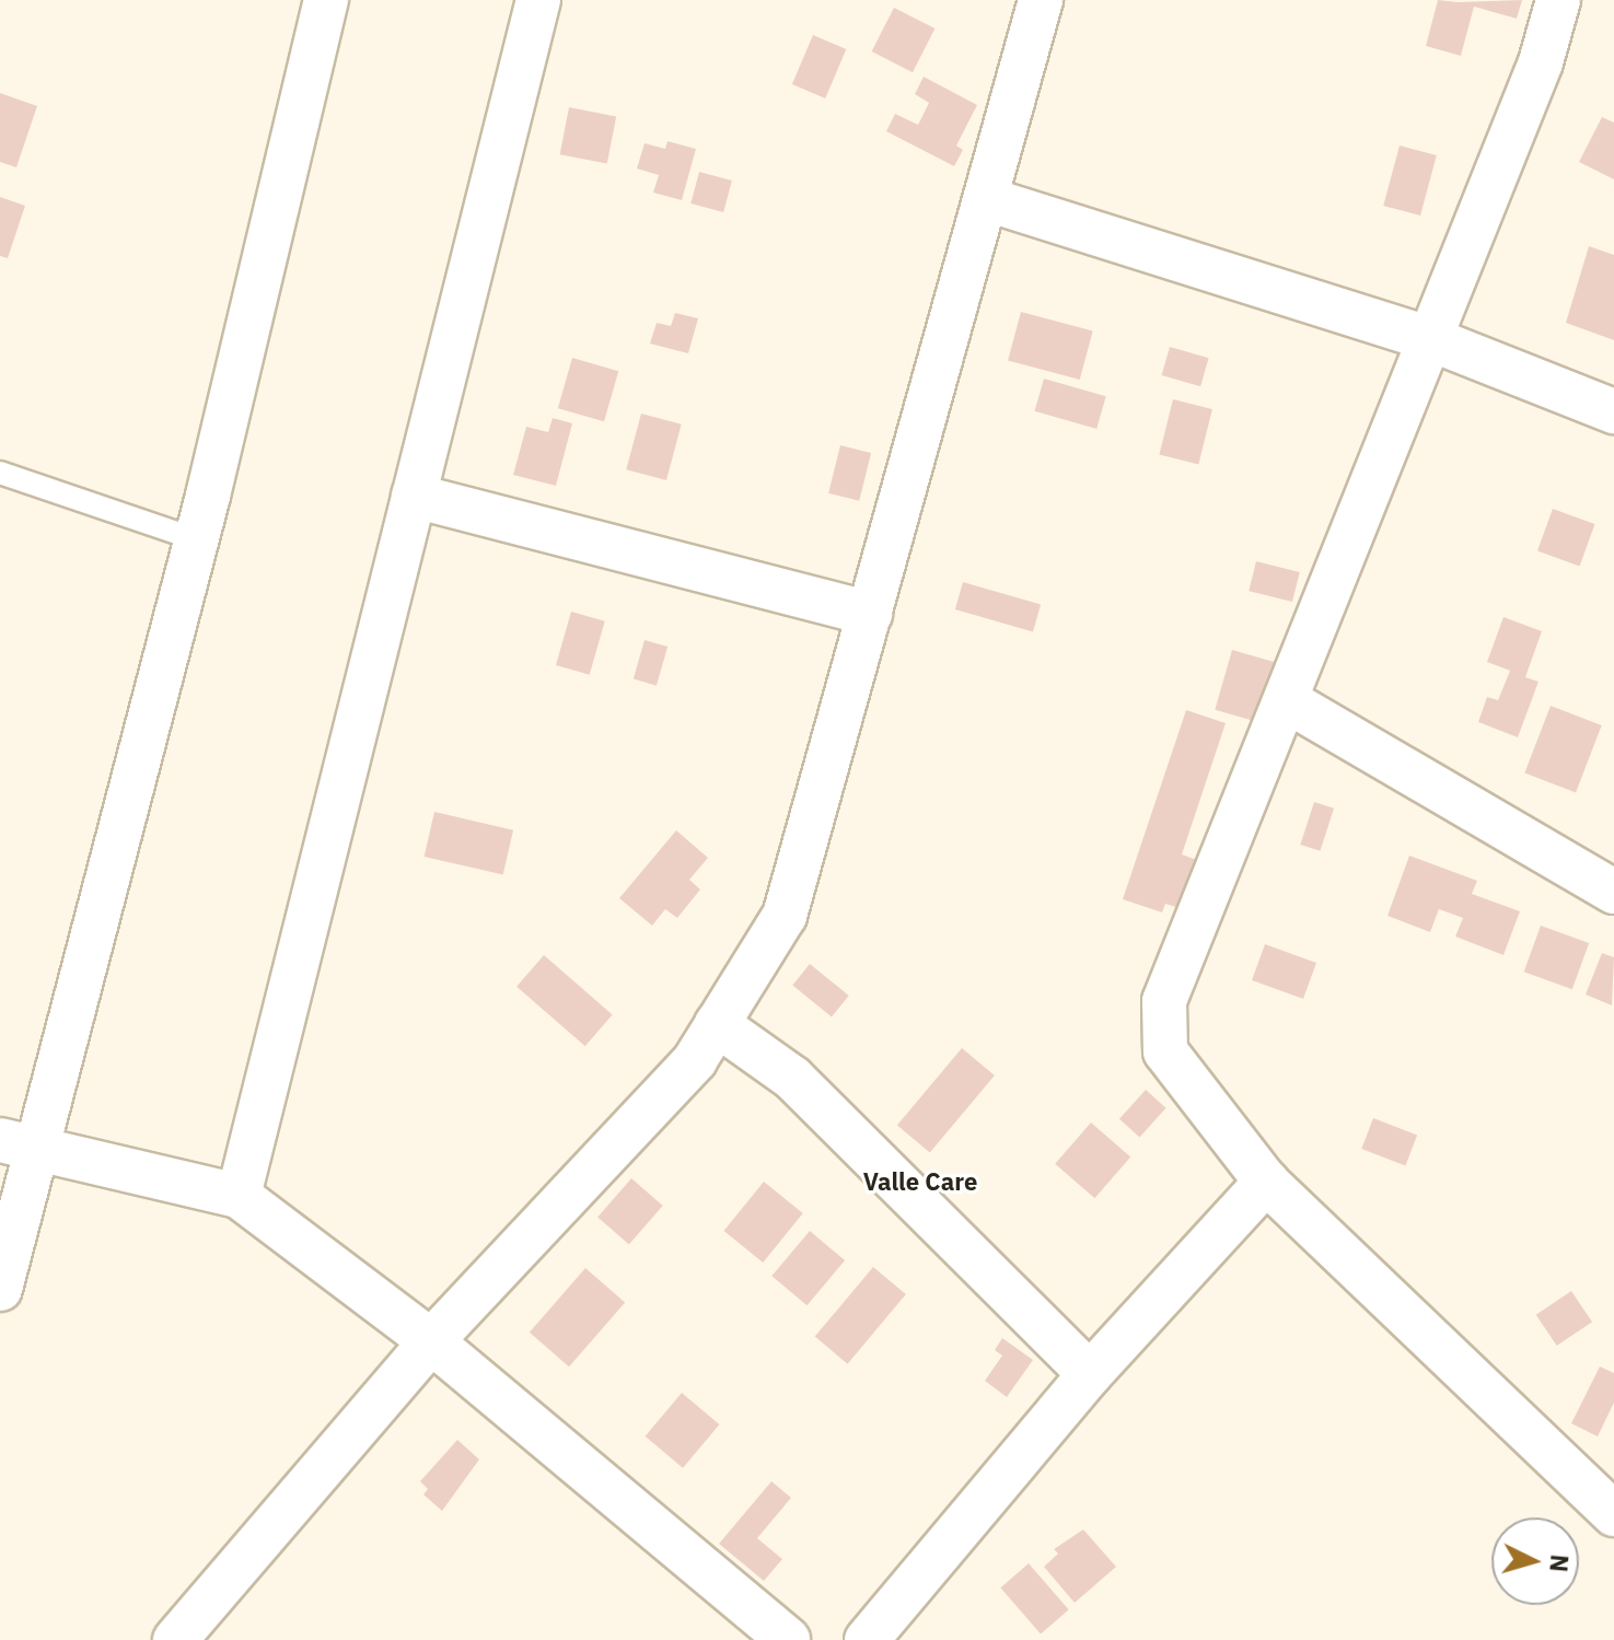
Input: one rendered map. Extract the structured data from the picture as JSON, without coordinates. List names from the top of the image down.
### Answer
{
  "districts": ["Valle Care"],
  "north": "right"
}
